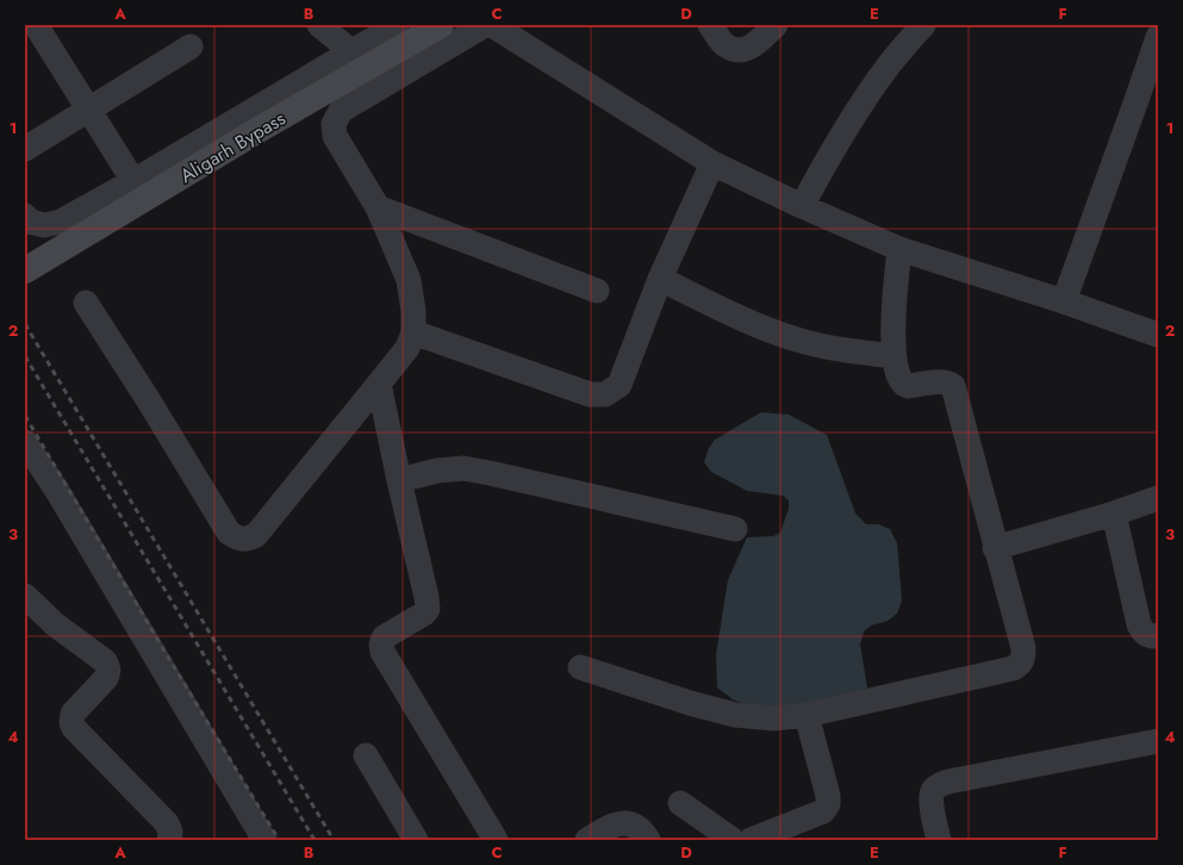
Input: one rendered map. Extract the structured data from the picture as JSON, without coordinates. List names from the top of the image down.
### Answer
{
  "streets": {
    "main road": ["Aligarh Bypass"]
  },
  "grid": {
    "columns": [
      "A",
      "B",
      "C",
      "D",
      "E",
      "F"
    ],
    "rows": [
      "1",
      "2",
      "3",
      "4"
    ]
  }
}
